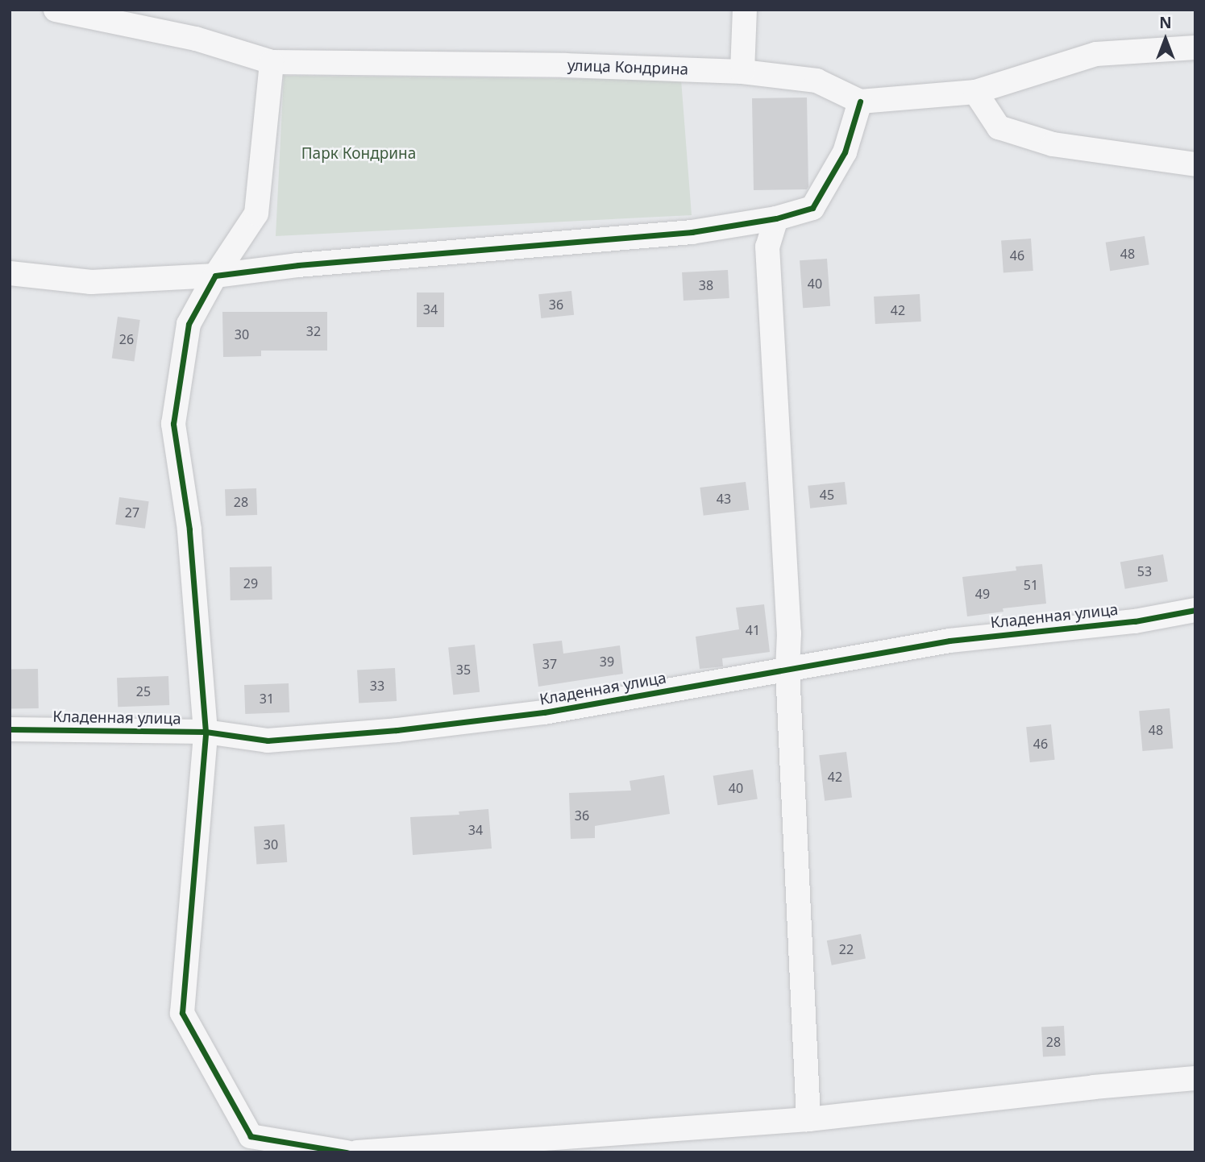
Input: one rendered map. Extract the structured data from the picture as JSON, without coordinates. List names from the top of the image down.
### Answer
{
  "streets": {
    "street": ["улица Кондрина", "Кладенная улица"]
  },
  "parks": ["Парк Кондрина"],
  "house_numbers": [
    "48",
    "46",
    "40",
    "38",
    "36",
    "34",
    "42",
    "32",
    "30",
    "26",
    "45",
    "43",
    "28",
    "27",
    "53",
    "29",
    "51",
    "49",
    "41",
    "39",
    "37",
    "35",
    "33",
    "25",
    "31",
    "48",
    "46",
    "42",
    "40",
    "36",
    "34",
    "30",
    "22",
    "28"
  ],
  "north": "top"
}
